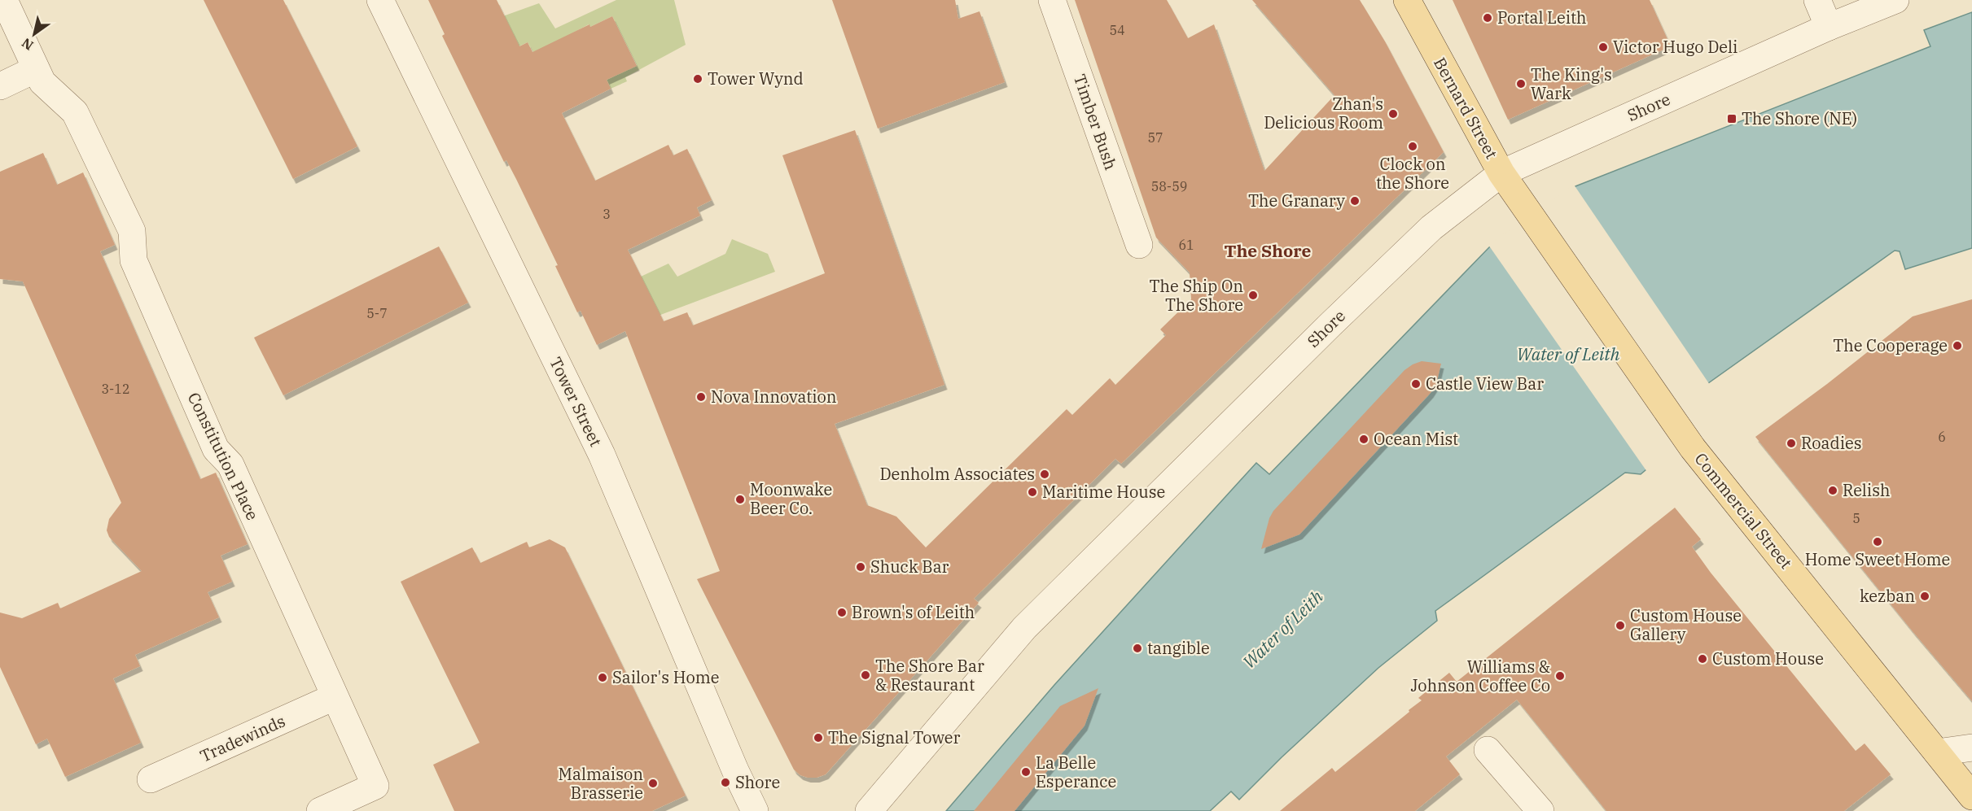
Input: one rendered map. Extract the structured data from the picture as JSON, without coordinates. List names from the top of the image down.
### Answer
{
  "streets": {
    "main road": ["Bernard Street", "Commercial Street"],
    "street": [
      "Shore",
      "Timber Bush",
      "Tower Street",
      "Constitution Place",
      "Tradewinds"
    ]
  },
  "crossings": [
    ["Shore", "Bernard Street"],
    ["Bernard Street", "Commercial Street"],
    ["Constitution Place", "Tradewinds"]
  ],
  "districts": ["The Shore"],
  "water": ["Water of Leith"],
  "places": {
    "other": [
      "Portal Leith",
      "Victor Hugo Deli",
      "Tower Wynd",
      "The King's Wark",
      "Zhan's Delicious Room",
      "Clock on the Shore",
      "The Granary",
      "The Ship On The Shore",
      "The Cooperage",
      "Castle View Bar",
      "Nova Innovation",
      "Ocean Mist",
      "Roadies",
      "Denholm Associates",
      "Relish",
      "Maritime House",
      "Moonwake Beer Co.",
      "Home Sweet Home",
      "Shuck Bar",
      "kezban",
      "Brown's of Leith",
      "Custom House Gallery",
      "tangible",
      "Custom House",
      "The Shore Bar & Restaurant",
      "Williams & Johnson Coffee Co",
      "Sailor's Home",
      "The Signal Tower",
      "La Belle Esperance",
      "Shore",
      "Malmaison Brasserie"
    ],
    "transit": ["The Shore (NE)"]
  },
  "house_numbers": [
    "54",
    "57",
    "58-59",
    "3",
    "61",
    "5-7",
    "3-12",
    "6",
    "5"
  ],
  "north": "bottom left"
}
